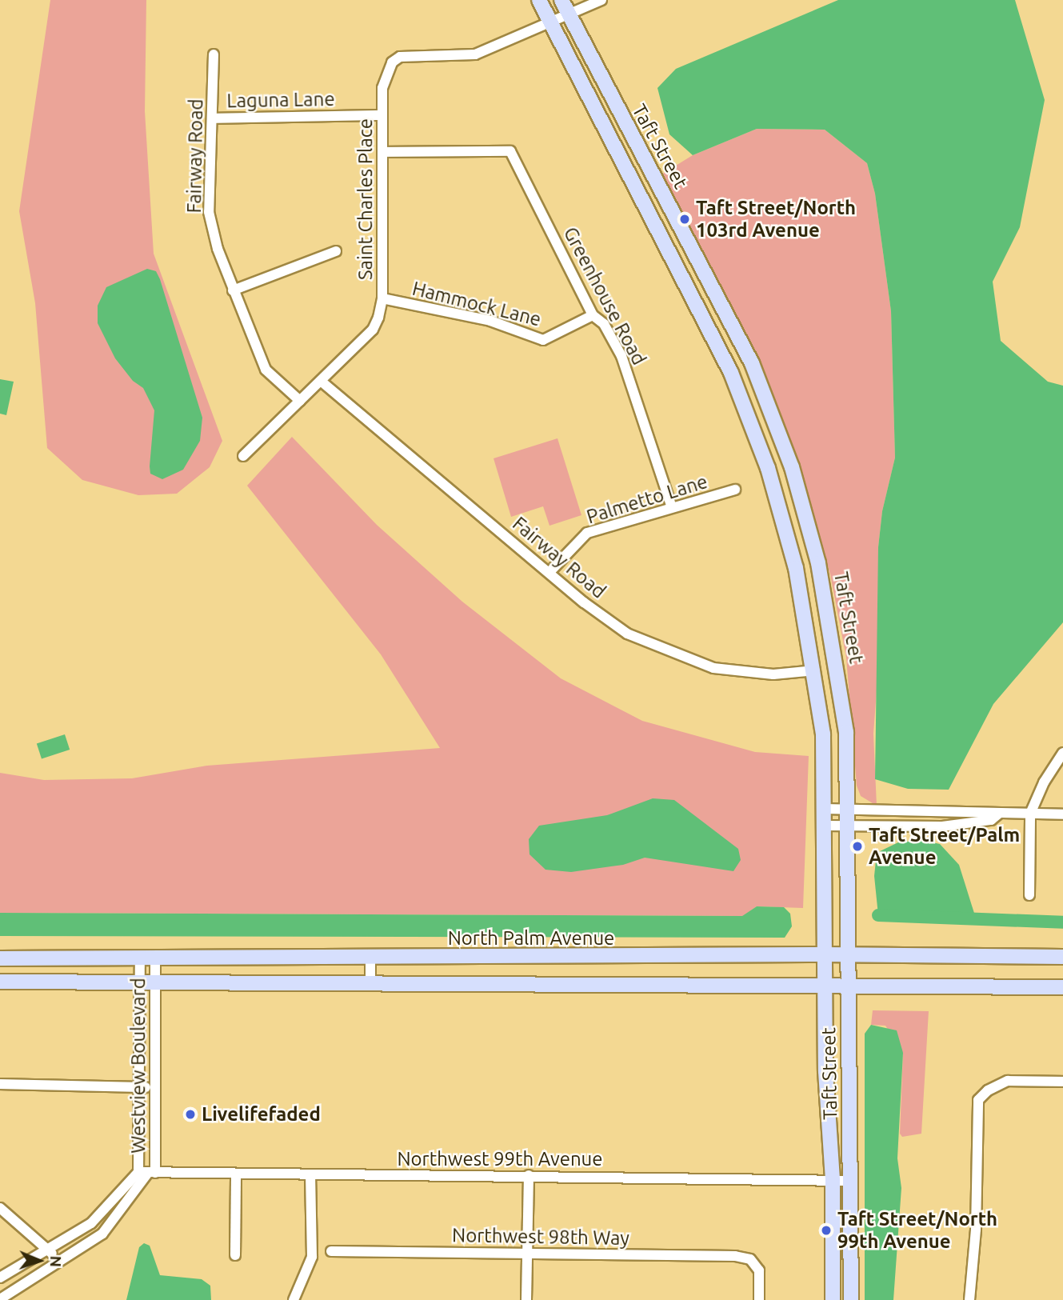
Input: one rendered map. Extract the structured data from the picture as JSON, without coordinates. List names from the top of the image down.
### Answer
{
  "streets": {
    "street": [
      "Laguna Lane",
      "Taft Street",
      "Fairway Road",
      "Saint Charles Place",
      "Greenhouse Road",
      "Hammock Lane",
      "Palmetto Lane",
      "North Palm Avenue",
      "Westview Boulevard",
      "Northwest 99th Avenue",
      "Northwest 98th Way"
    ]
  },
  "crossings": [
    ["Laguna Lane", "Fairway Road"],
    ["Laguna Lane", "Saint Charles Place"],
    ["Taft Street", "Fairway Road"],
    ["Taft Street", "Saint Charles Place"],
    ["Taft Street", "North Palm Avenue"],
    ["Taft Street", "Northwest 99th Avenue"],
    ["Fairway Road", "Saint Charles Place"],
    ["Fairway Road", "Palmetto Lane"],
    ["Saint Charles Place", "Greenhouse Road"],
    ["Saint Charles Place", "Hammock Lane"],
    ["Greenhouse Road", "Hammock Lane"],
    ["Greenhouse Road", "Palmetto Lane"],
    ["North Palm Avenue", "Westview Boulevard"],
    ["Westview Boulevard", "Northwest 99th Avenue"]
  ],
  "places": [
    "Taft Street/North 103rd Avenue",
    "Taft Street/Palm Avenue",
    "Livelifefaded",
    "Taft Street/North 99th Avenue"
  ],
  "north": "right"
}
